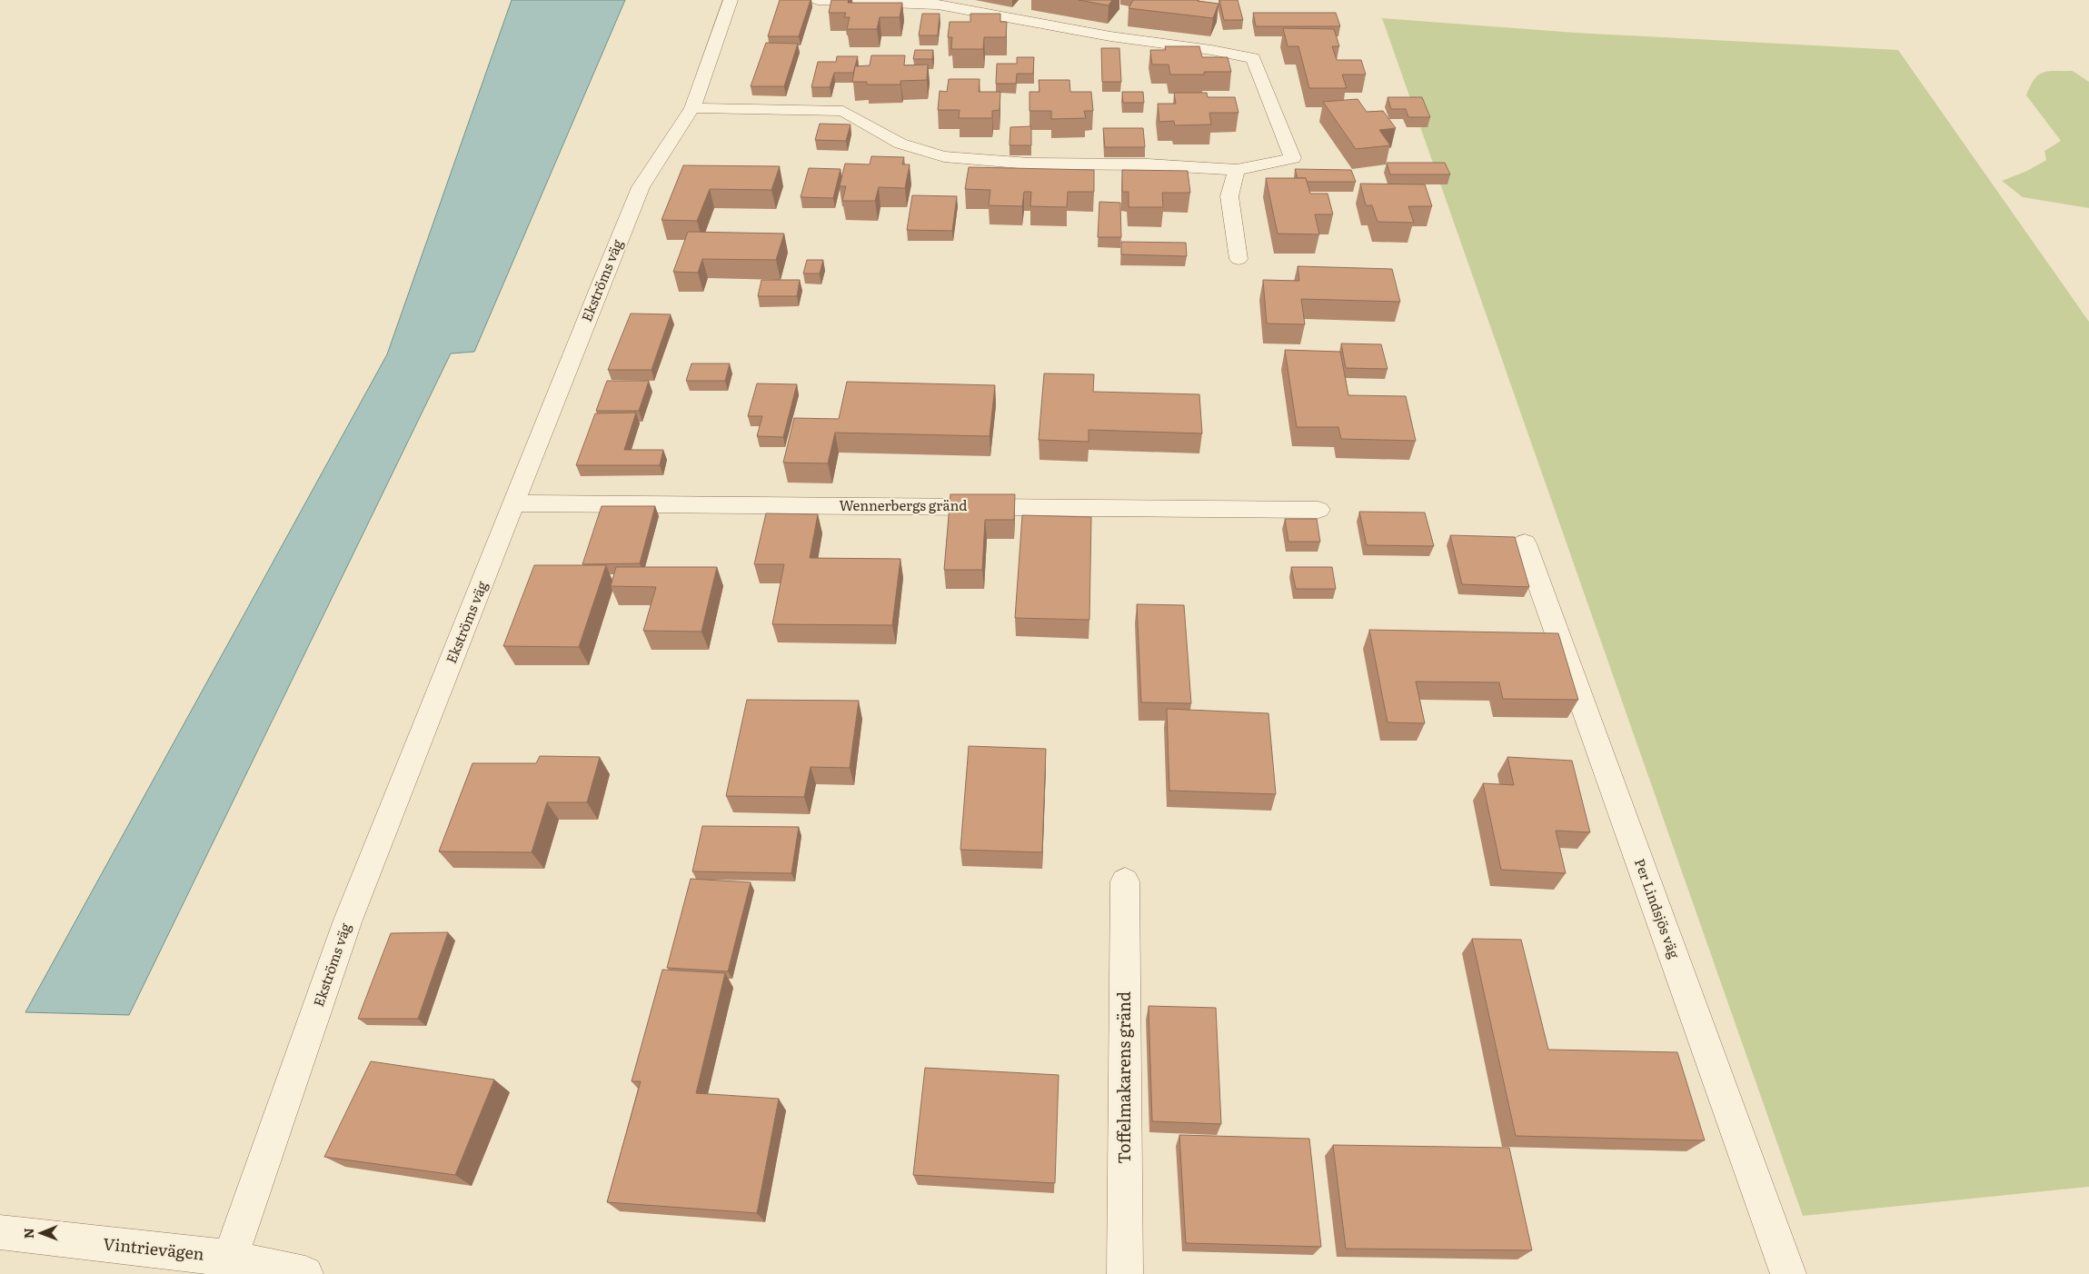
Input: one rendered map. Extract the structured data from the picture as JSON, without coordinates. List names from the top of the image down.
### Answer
{
  "streets": {
    "street": [
      "Ekströms väg",
      "Wennerbergs gränd",
      "Per Lindsjös väg",
      "Toffelmakarens gränd",
      "Vintrievägen"
    ]
  },
  "crossings": [
    ["Ekströms väg", "Wennerbergs gränd"],
    ["Ekströms väg", "Vintrievägen"]
  ],
  "north": "left"
}
